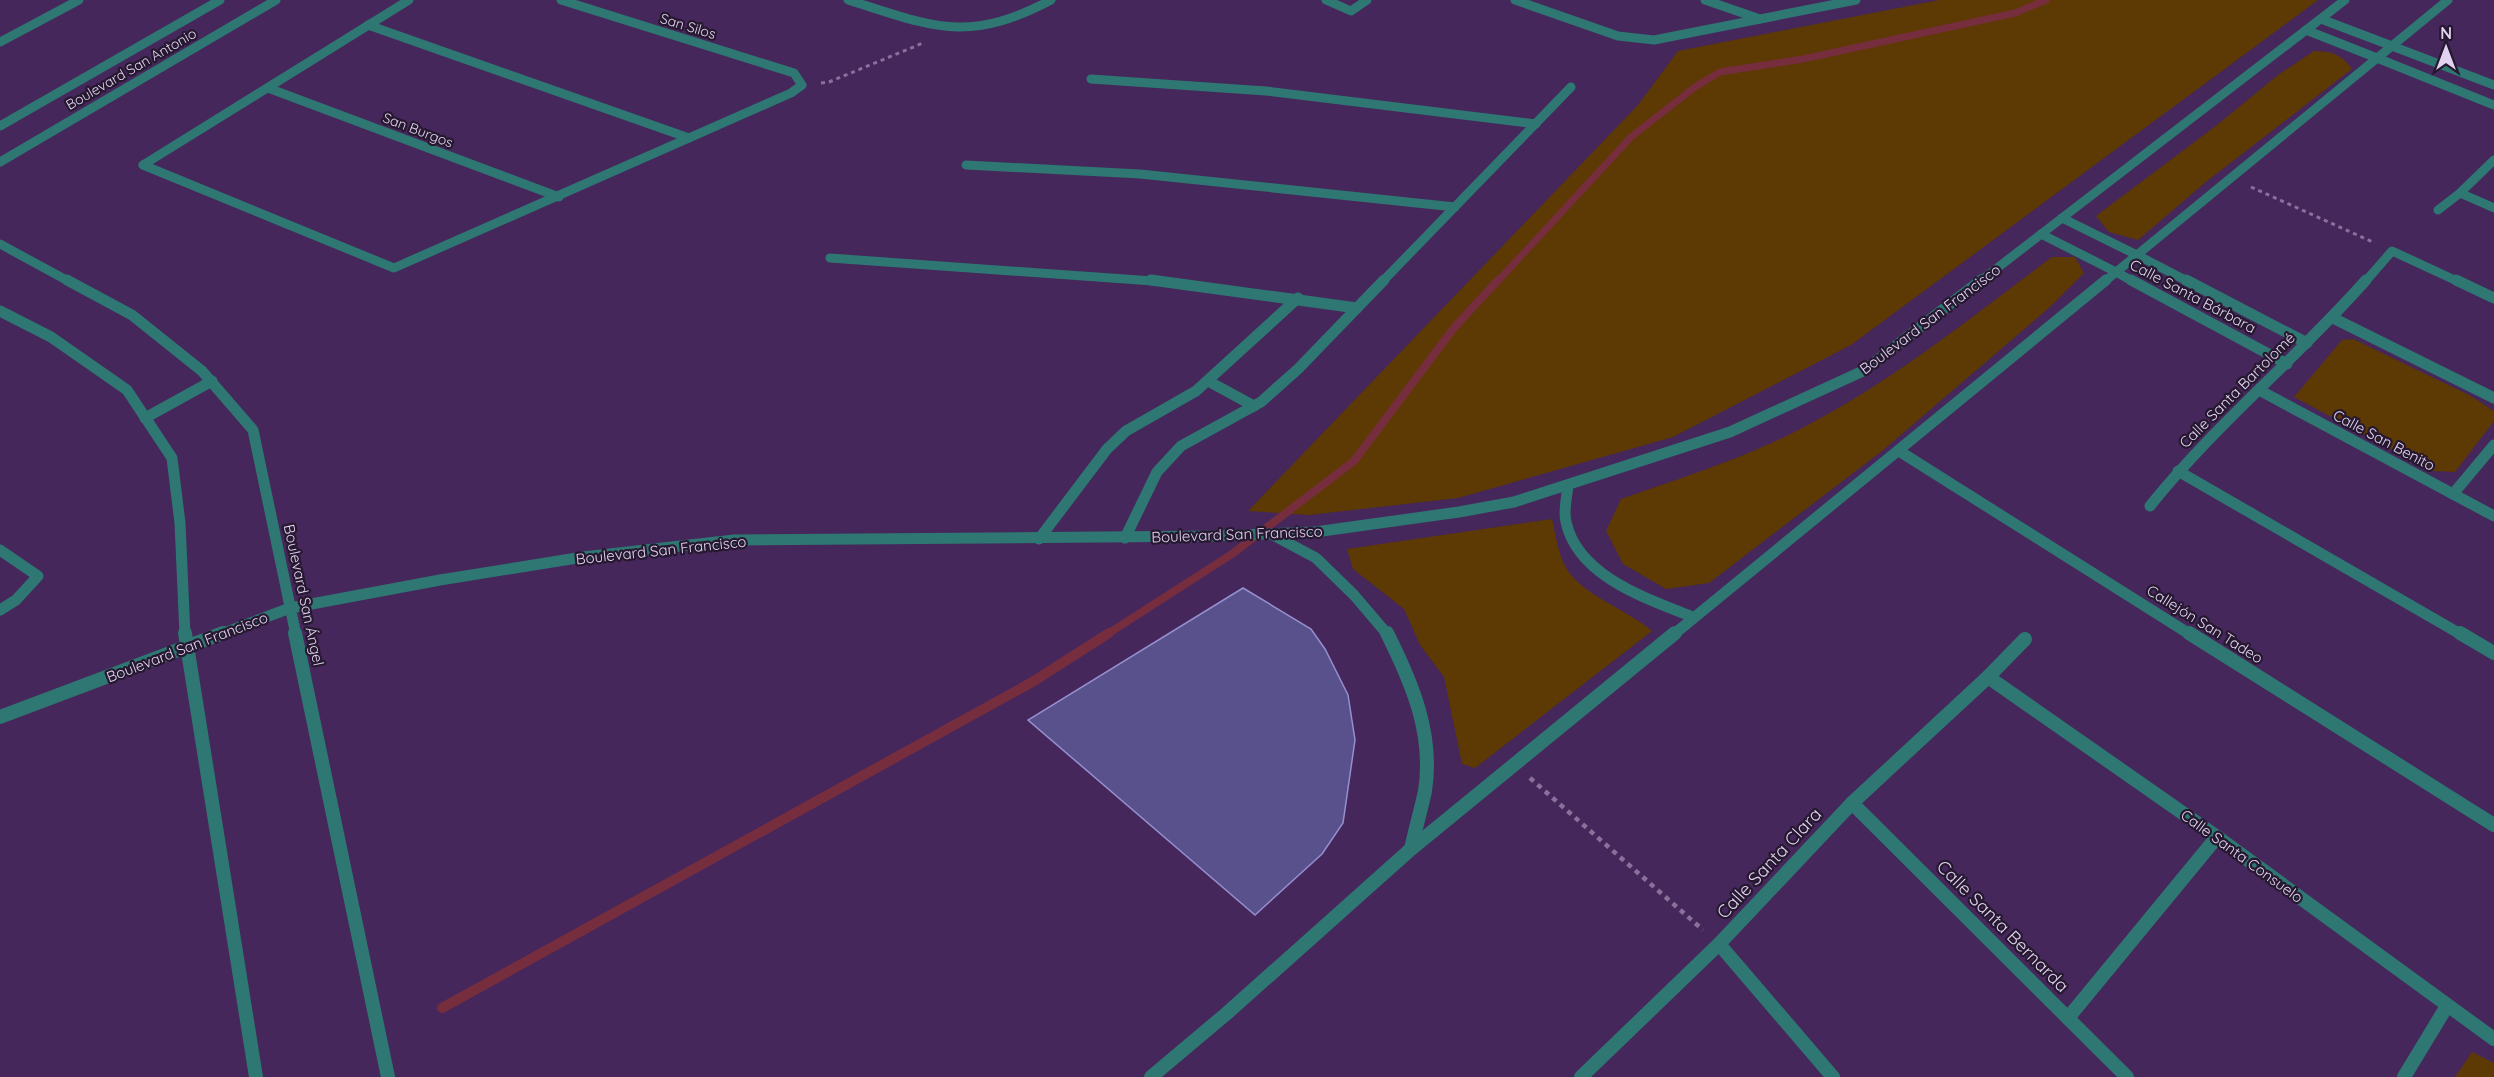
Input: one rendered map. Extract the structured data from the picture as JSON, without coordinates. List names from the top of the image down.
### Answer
{
  "streets": {
    "street": [
      "San Silos",
      "Boulevard San Antonio",
      "San Burgos",
      "Calle Santa Bárbara",
      "Boulevard San Francisco",
      "Calle Santa Bartolomé",
      "Calle San Benito",
      "Boulevard San Ángel",
      "Callejón San Tadeo",
      "Calle Santa Consuelo",
      "Calle Santa Clara",
      "Calle Santa Bernarda"
    ]
  },
  "crossings": [
    ["Calle Santa Bárbara", "Boulevard San Francisco"],
    ["Calle Santa Bárbara", "Calle Santa Bartolomé"],
    ["Boulevard San Francisco", "Boulevard San Ángel"],
    ["Calle Santa Bartolomé", "Calle San Benito"],
    ["Calle Santa Consuelo", "Calle Santa Clara"],
    ["Calle Santa Clara", "Calle Santa Bernarda"]
  ],
  "north": "top"
}
